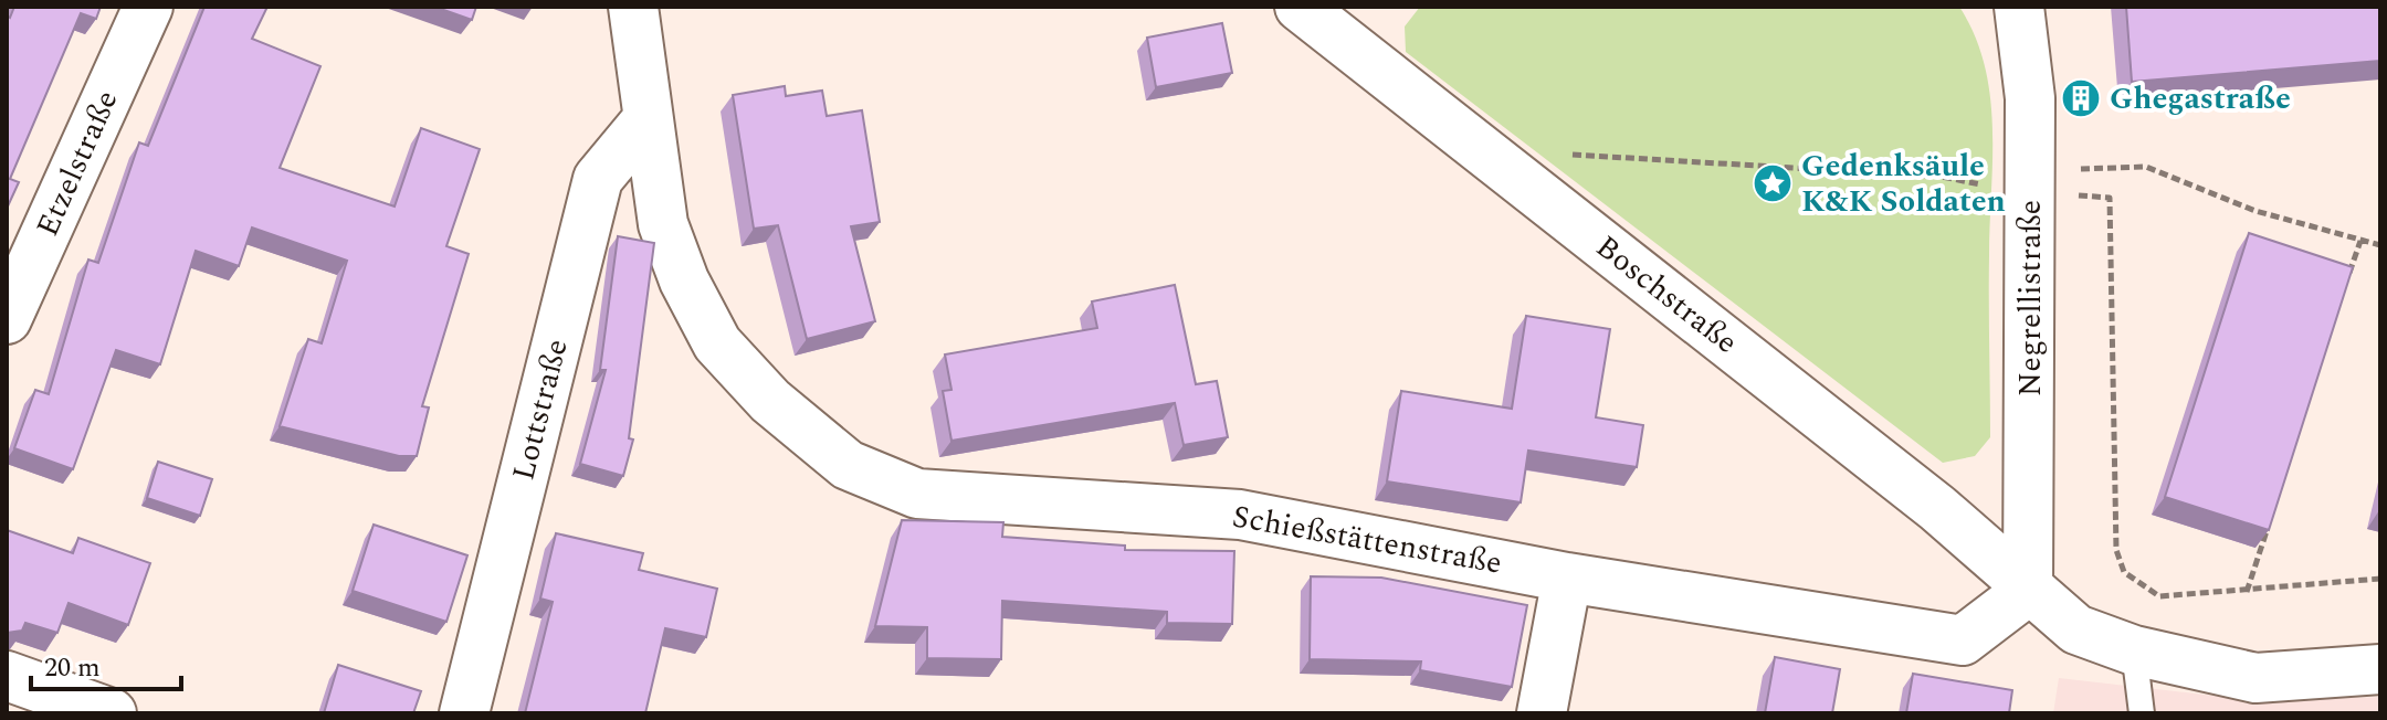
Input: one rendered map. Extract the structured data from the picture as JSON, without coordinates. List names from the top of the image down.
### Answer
{
  "streets": {
    "street": [
      "Etzelstraße",
      "Boschstraße",
      "Negrellistraße",
      "Lottstraße",
      "Schießstättenstraße"
    ]
  },
  "crossings": [
    ["Boschstraße", "Negrellistraße"],
    ["Boschstraße", "Schießstättenstraße"],
    ["Negrellistraße", "Schießstättenstraße"],
    ["Lottstraße", "Schießstättenstraße"]
  ],
  "places": {
    "building": ["Ghegastraße"],
    "place": ["Gedenksäule K&K Soldaten"]
  },
  "scale_bar": "20 m"
}
